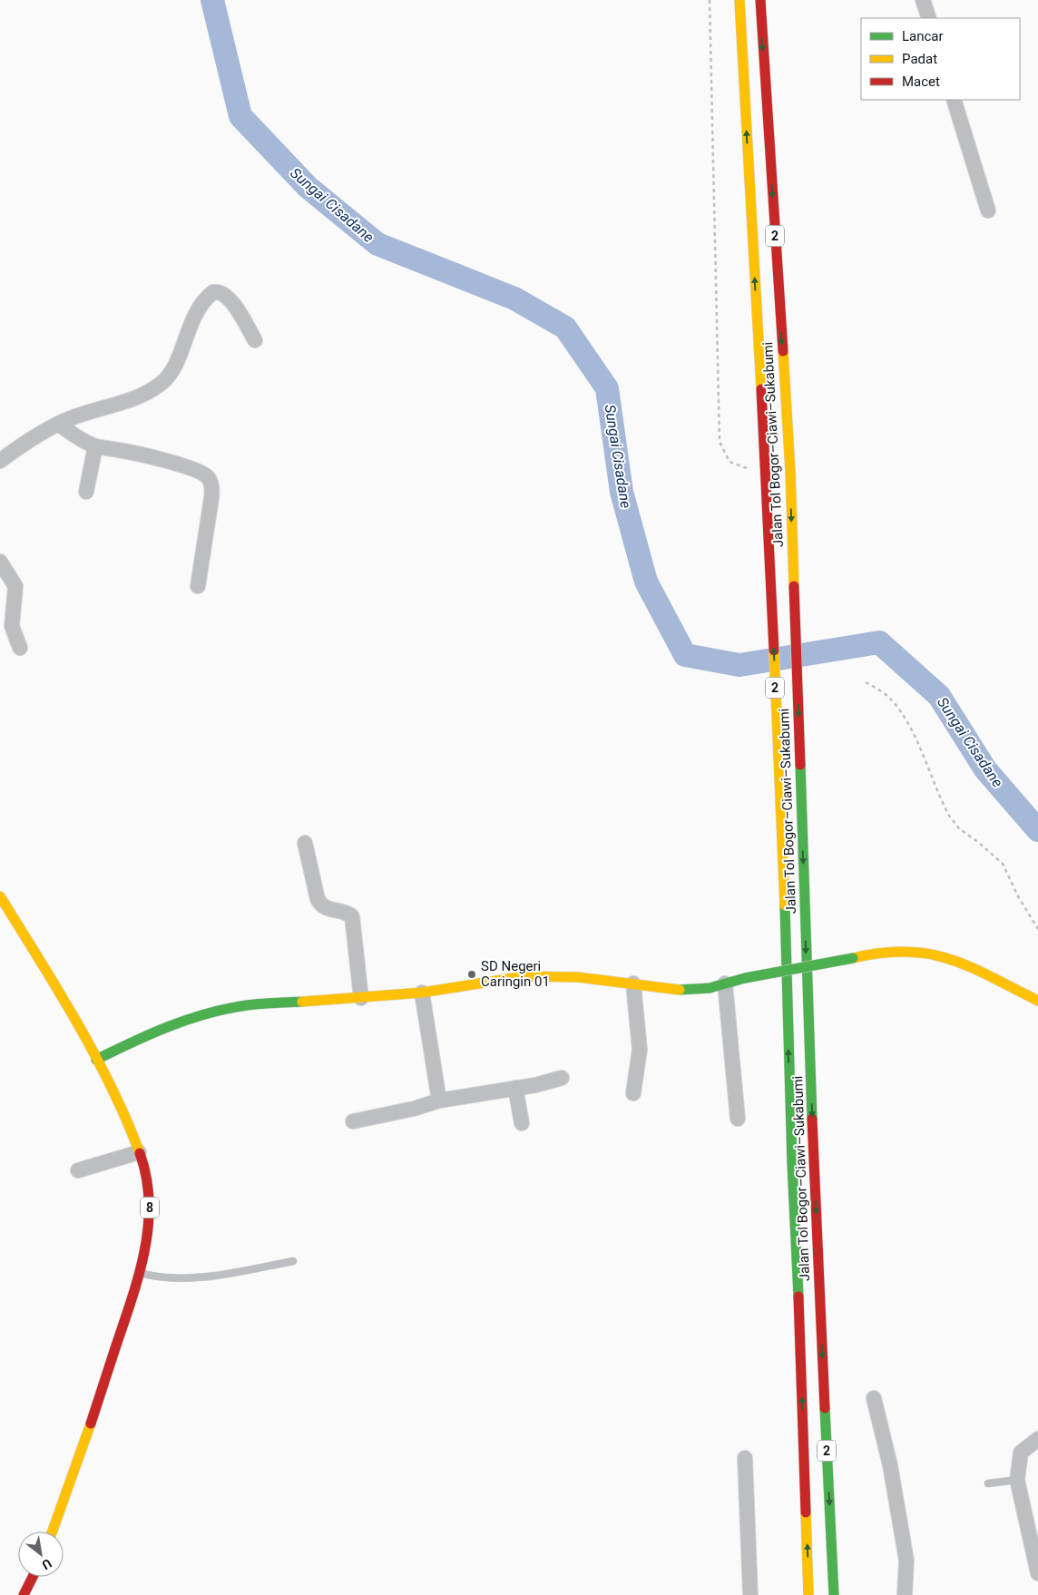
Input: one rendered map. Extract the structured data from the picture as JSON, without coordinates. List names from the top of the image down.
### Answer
{
  "streets": {
    "main road": ["2", "Jalan Tol Bogor–Ciawi–Sukabumi", "8"]
  },
  "water": ["Sungai Cisadane"],
  "places": ["SD Negeri Caringin 01"],
  "legend": ["Lancar", "Padat", "Macet"],
  "north": "bottom right"
}
